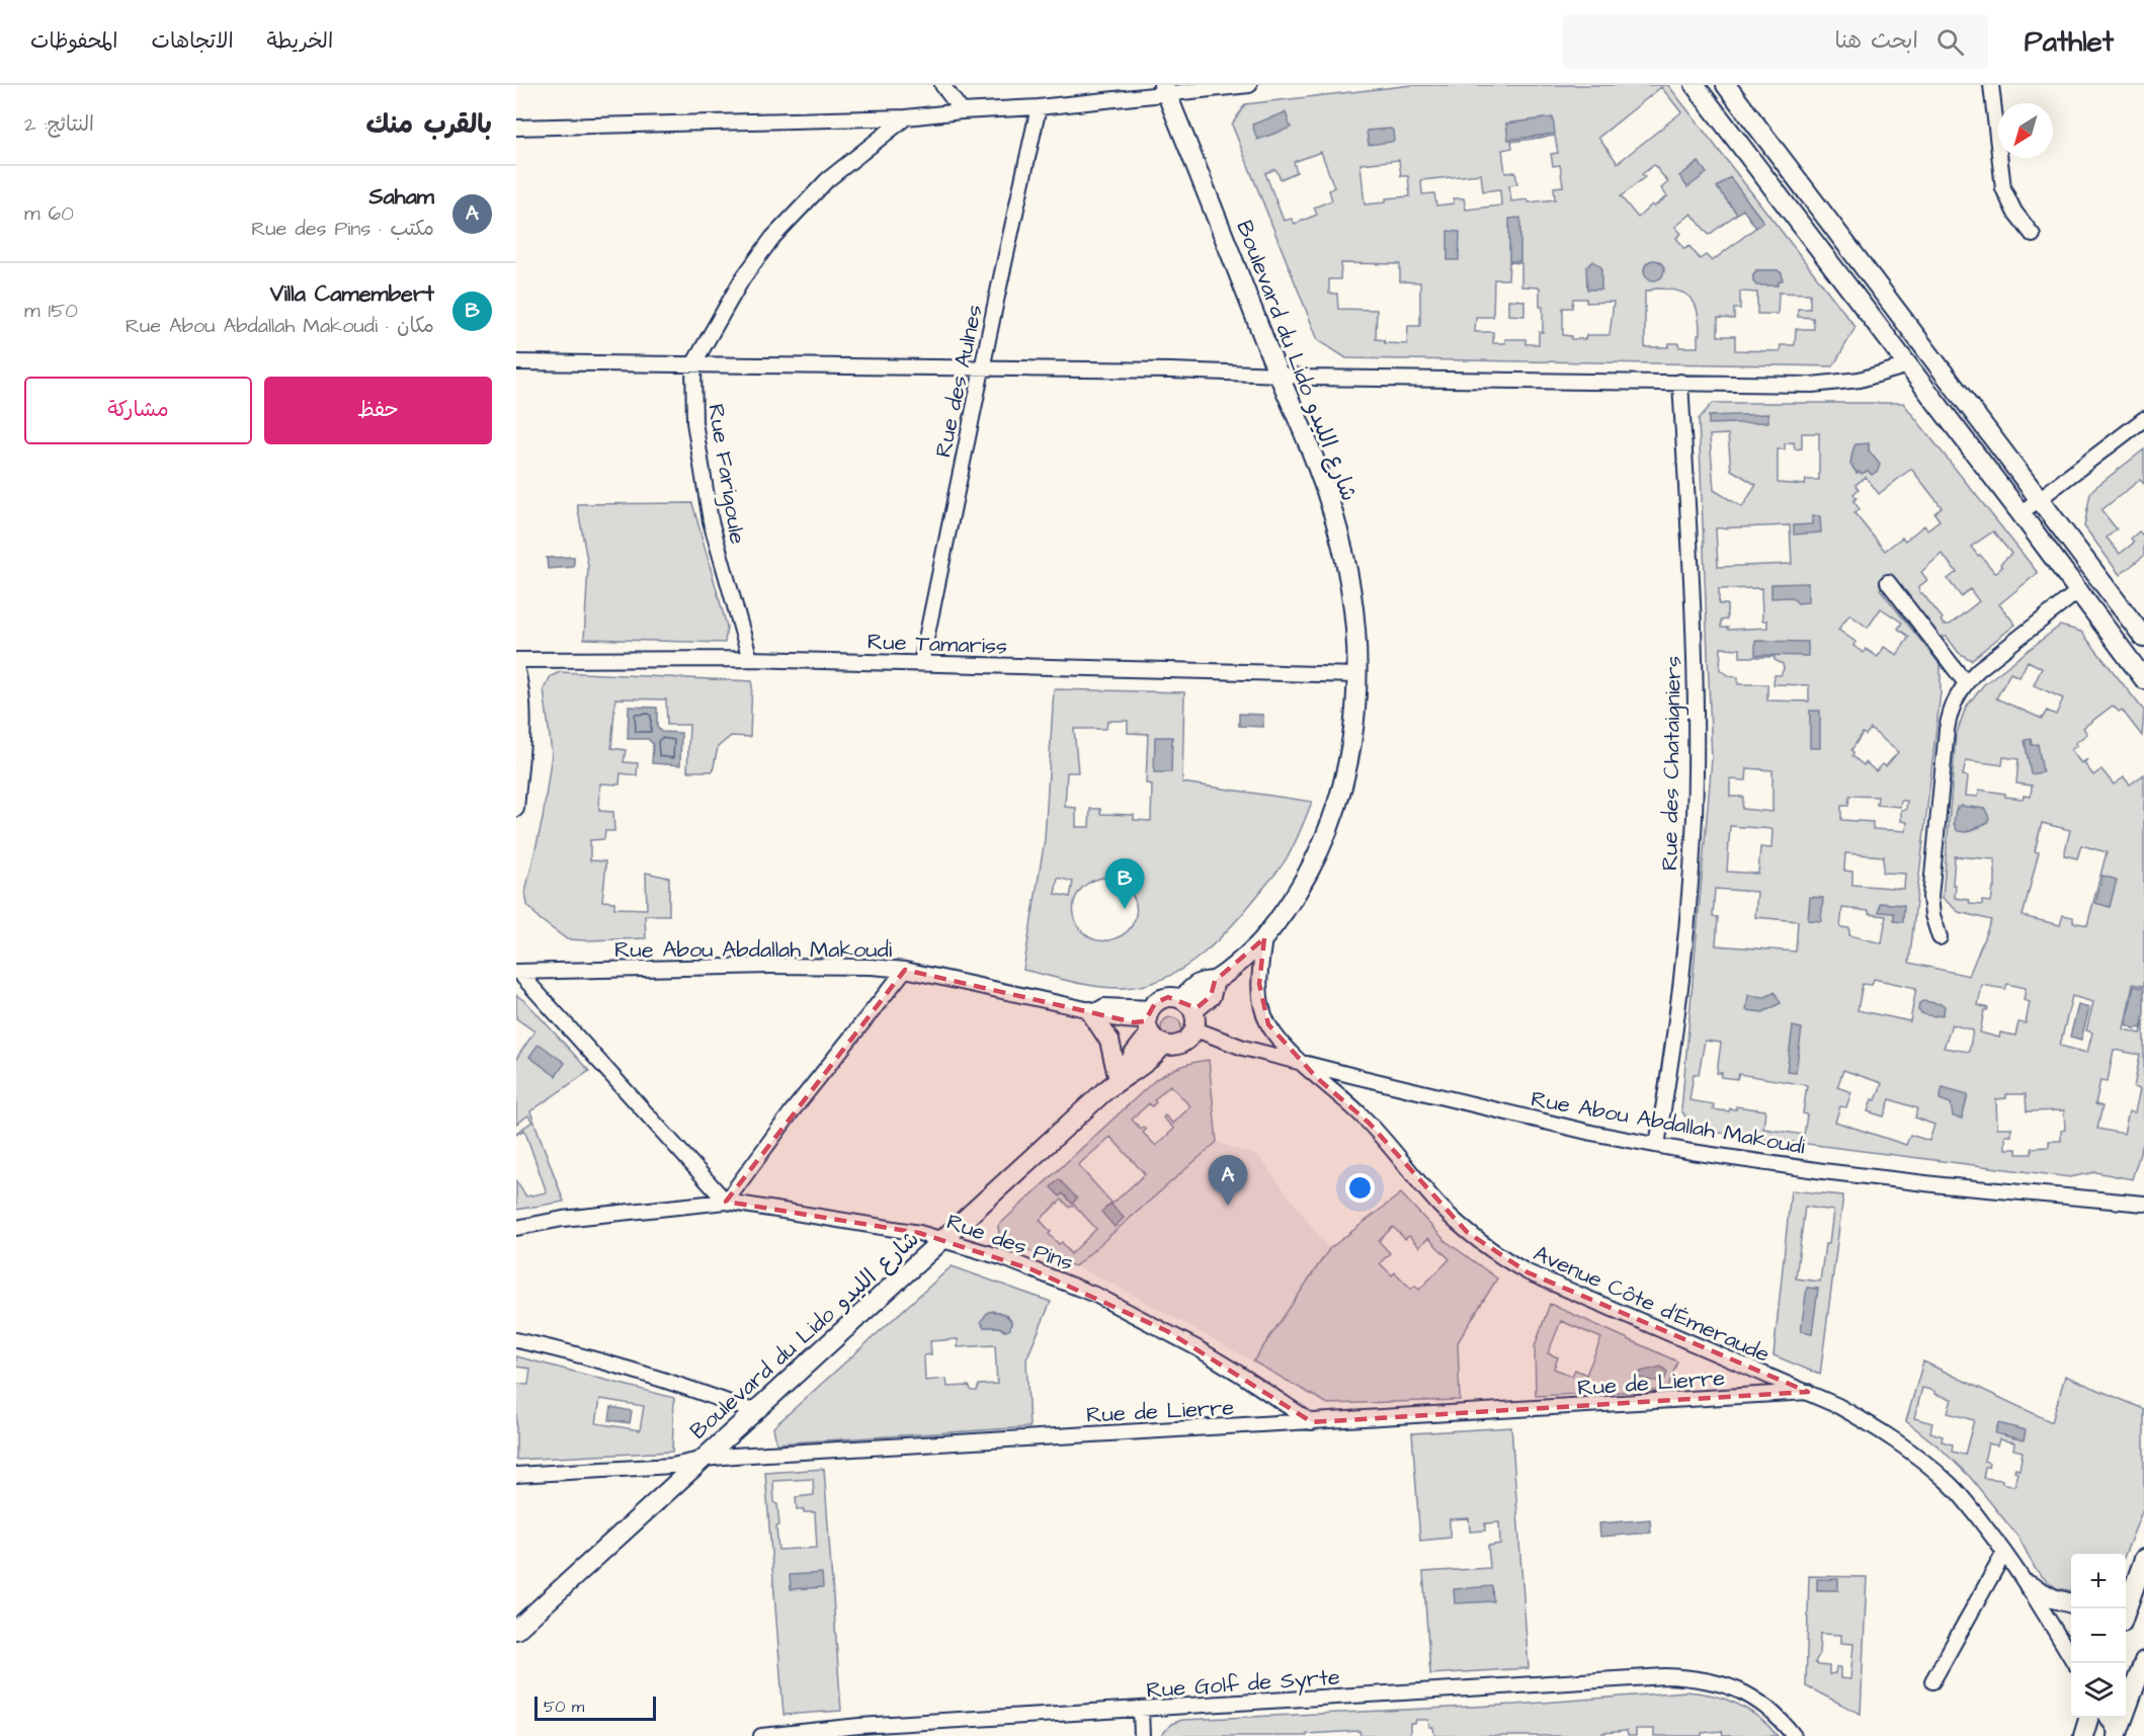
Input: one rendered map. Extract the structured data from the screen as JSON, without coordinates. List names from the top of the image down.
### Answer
{
  "streets": {
    "main road": ["Boulevard du Lido شارع الليدو"],
    "street": [
      "Rue des Aulnes",
      "Rue Farigoule",
      "Rue Tamariss",
      "Rue des Chataigniers",
      "Rue Abou Abdallah Makoudi",
      "Rue des Pins",
      "Avenue Côte d'Émeraude",
      "Rue de Lierre",
      "Rue Golf de Syrte"
    ]
  },
  "crossings": [
    ["Boulevard du Lido شارع الليدو", "Rue Tamariss"],
    ["Boulevard du Lido شارع الليدو", "Rue Abou Abdallah Makoudi"],
    ["Boulevard du Lido شارع الليدو", "Rue des Pins"],
    ["Boulevard du Lido شارع الليدو", "Avenue Côte d'Émeraude"],
    ["Boulevard du Lido شارع الليدو", "Rue de Lierre"],
    ["Rue des Aulnes", "Rue Tamariss"],
    ["Rue Farigoule", "Rue Tamariss"],
    ["Rue des Chataigniers", "Rue Abou Abdallah Makoudi"],
    ["Rue Abou Abdallah Makoudi", "Avenue Côte d'Émeraude"],
    ["Rue des Pins", "Rue de Lierre"],
    ["Avenue Côte d'Émeraude", "Rue de Lierre"]
  ],
  "scale_bar": "50 m",
  "north": "bottom left",
  "page": {
    "header": "Pathlet",
    "search": "ابحث هنا",
    "nav": ["الخريطة", "الاتجاهات", "المحفوظات"],
    "heading": ["بالقرب منك", "النتائج: 2"],
    "list": [
      {
        "mark": "A",
        "name": "Saham",
        "note": "مكتب · Rue des Pins",
        "value": "60 m"
      },
      {
        "mark": "B",
        "name": "Villa Camembert",
        "note": "مكان · Rue Abou Abdallah Makoudi",
        "value": "150 m"
      }
    ],
    "buttons": ["حفظ", "مشاركة"],
    "pins": ["B", "A"],
    "map_buttons": ["+", "−"],
    "scale": "50 m"
  }
}
